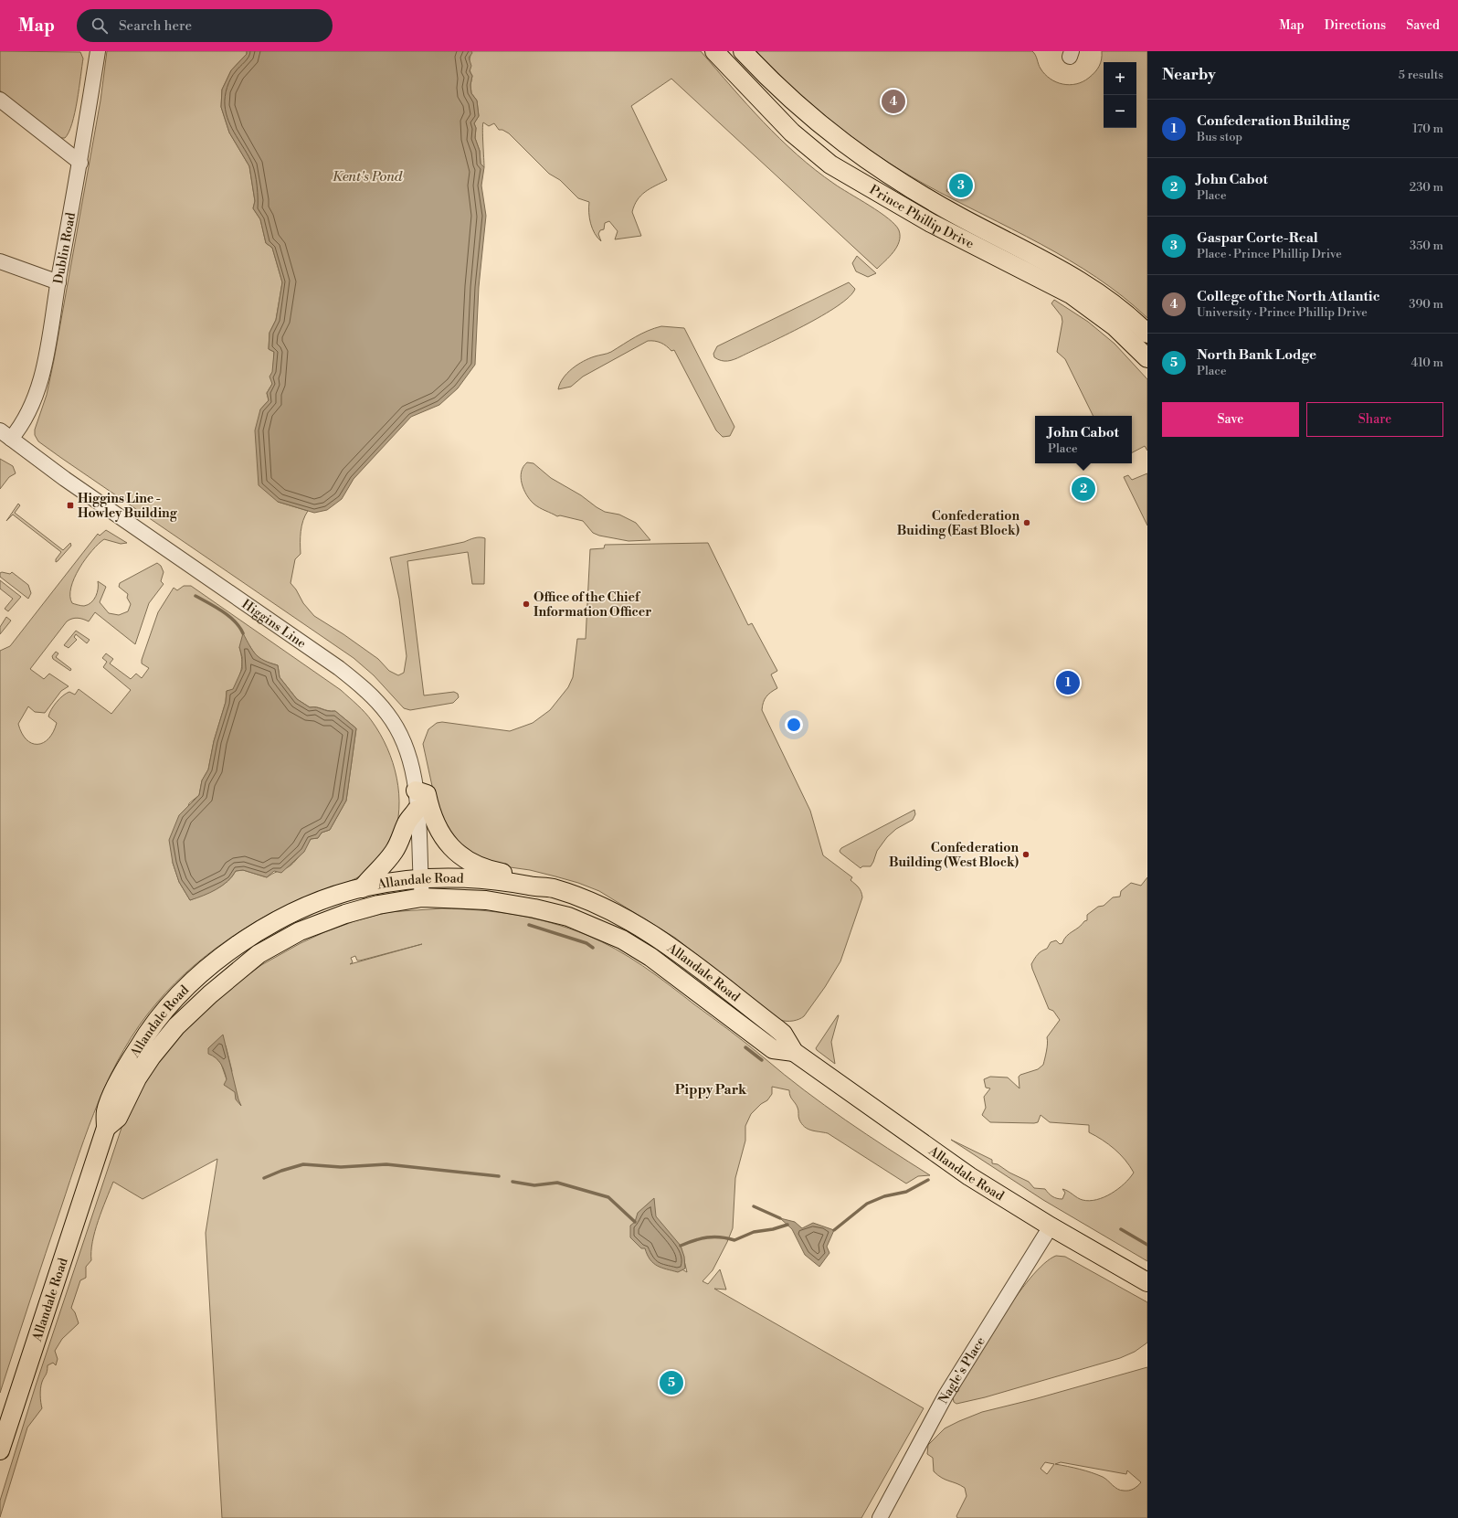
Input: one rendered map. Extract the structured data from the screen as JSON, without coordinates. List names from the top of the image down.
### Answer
{
  "streets": {
    "main road": ["Prince Phillip Drive", "Allandale Road"],
    "street": ["Dublin Road", "Higgins Line", "Nagle's Place"]
  },
  "crossings": [
    ["Dublin Road", "Higgins Line"],
    ["Higgins Line", "Allandale Road"],
    ["Allandale Road", "Nagle's Place"]
  ],
  "districts": ["Pippy Park"],
  "water": ["Kent's Pond"],
  "places": {
    "transit": ["Higgins Line - Howley Building"],
    "other": ["Confederation Buiding (East Block)", "Office of the Chief Information Officer", "Confederation Building (West Block)"]
  },
  "page": {
    "header": "Map",
    "search": "Search here",
    "nav": ["Map", "Directions", "Saved"],
    "heading": ["Nearby", "5 results"],
    "map_buttons": ["+", "−"],
    "pins": [
      "4",
      "3",
      "2",
      "1",
      "5"
    ],
    "list": [
      {
        "mark": "1",
        "name": "Confederation Building",
        "note": "Bus stop",
        "value": "170 m"
      },
      {
        "mark": "2",
        "name": "John Cabot",
        "note": "Place",
        "value": "230 m"
      },
      {
        "mark": "3",
        "name": "Gaspar Corte-Real",
        "note": "Place · Prince Phillip Drive",
        "value": "350 m"
      },
      {
        "mark": "4",
        "name": "College of the North Atlantic",
        "note": "University · Prince Phillip Drive",
        "value": "390 m"
      },
      {
        "mark": "5",
        "name": "North Bank Lodge",
        "note": "Place",
        "value": "410 m"
      }
    ],
    "buttons": ["Save", "Share"],
    "popup": ["John Cabot", "Place"]
  }
}
